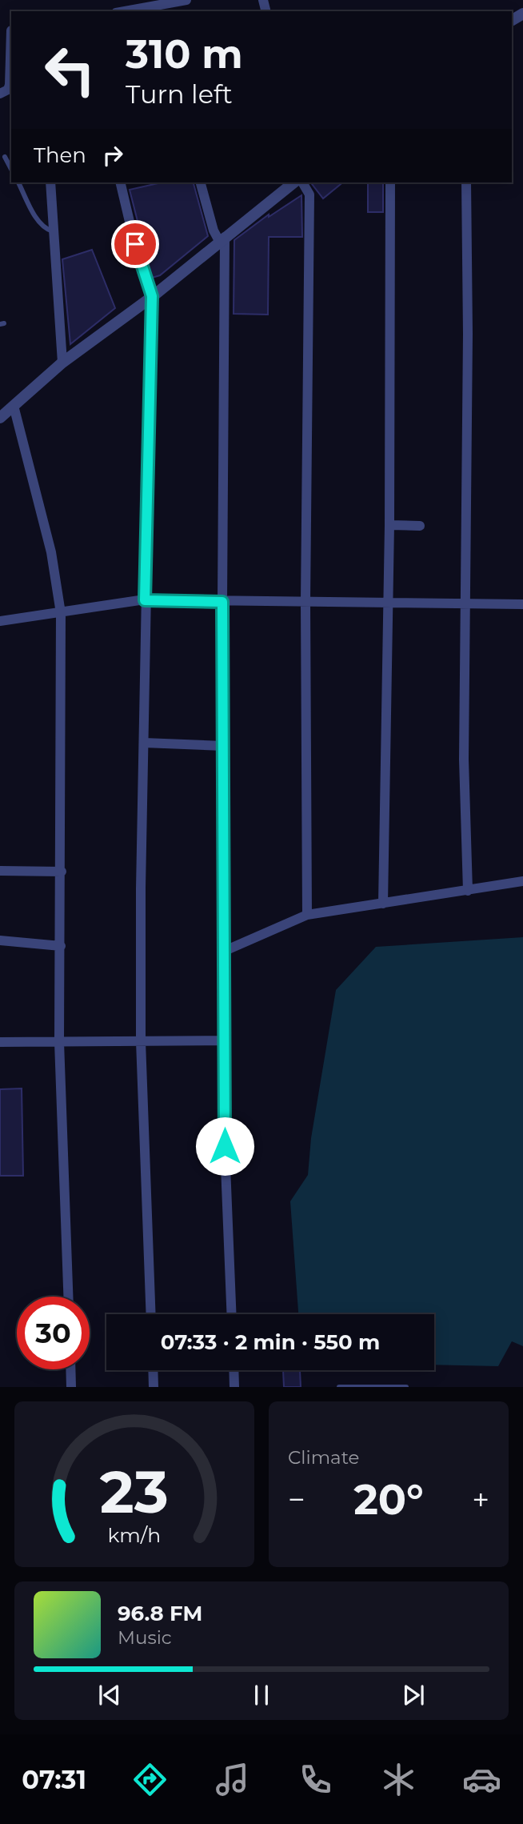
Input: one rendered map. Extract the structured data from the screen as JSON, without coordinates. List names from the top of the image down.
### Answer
{
  "page": {
    "turn": ["310 m", "Turn left"],
    "then": "Then",
    "limit": "30",
    "trip": "07:33 · 2 min · 550 m",
    "tile": "Climate",
    "heat": ["−", "20°", "+"],
    "song": ["96.8 FM", "Music"],
    "tabs": "07:31",
    "gauge": ["23", "km/h"]
  }
}
